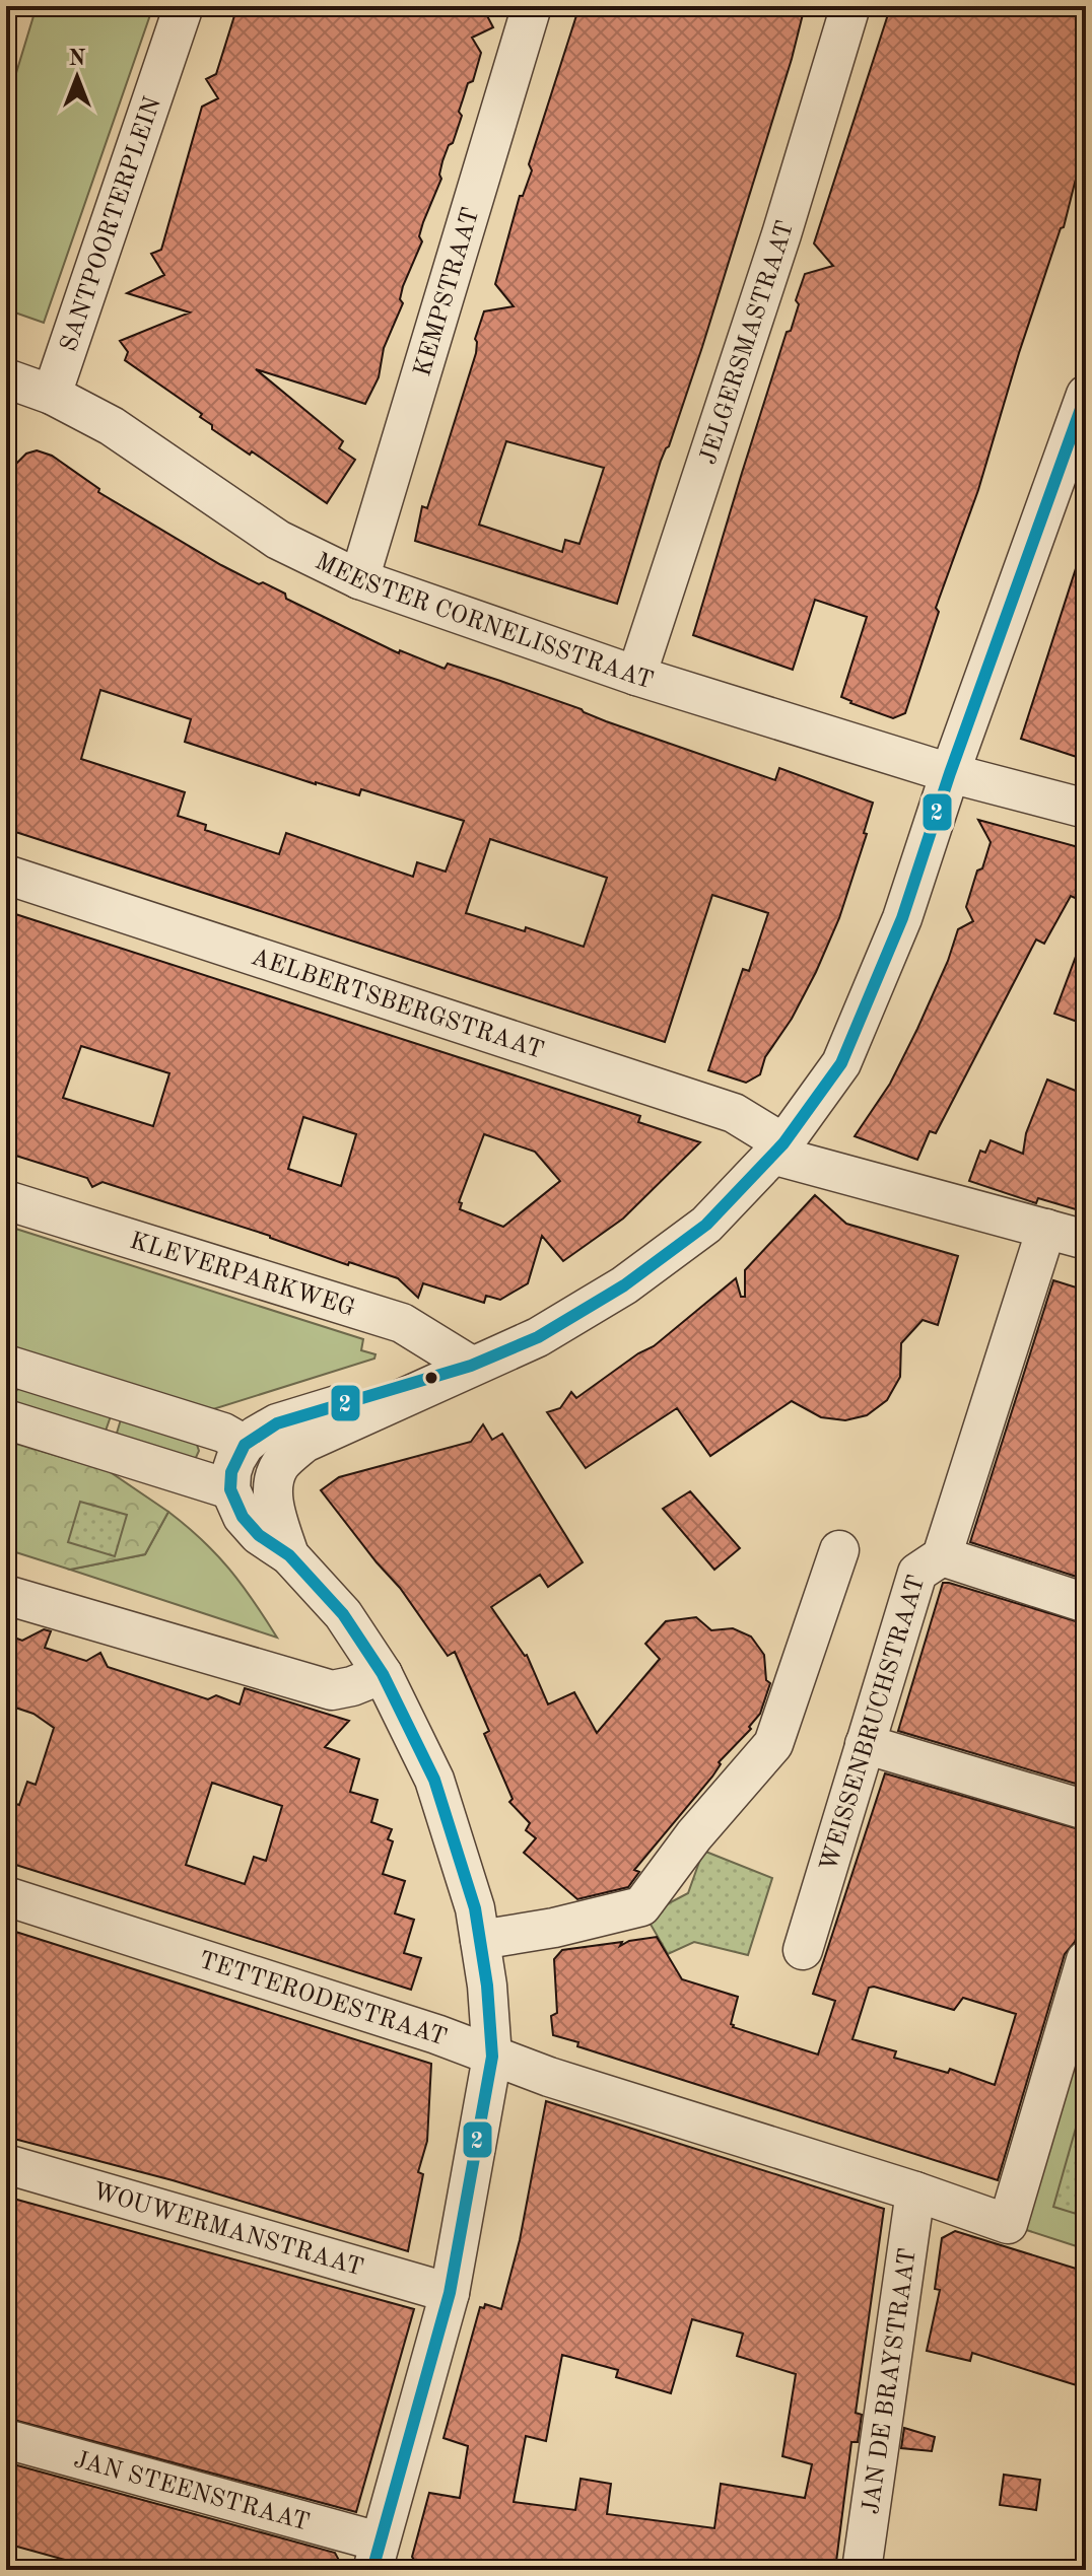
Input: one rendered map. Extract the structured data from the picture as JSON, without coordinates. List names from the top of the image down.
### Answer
{
  "streets": {
    "street": [
      "SANTPOORTERPLEIN",
      "KEMPSTRAAT",
      "JELGERSMASTRAAT",
      "MEESTER CORNELISSTRAAT",
      "AELBERTSBERGSTRAAT",
      "KLEVERPARKWEG",
      "WEISSENBRUCHSTRAAT",
      "TETTERODESTRAAT",
      "WOUWERMANSTRAAT",
      "JAN DE BRAYSTRAAT",
      "JAN STEENSTRAAT"
    ]
  },
  "crossings": [
    ["SANTPOORTERPLEIN", "MEESTER CORNELISSTRAAT"],
    ["KEMPSTRAAT", "MEESTER CORNELISSTRAAT"],
    ["JELGERSMASTRAAT", "MEESTER CORNELISSTRAAT"],
    ["AELBERTSBERGSTRAAT", "WEISSENBRUCHSTRAAT"],
    ["TETTERODESTRAAT", "JAN DE BRAYSTRAAT"]
  ],
  "lines": ["transit line 2"],
  "north": "top"
}
